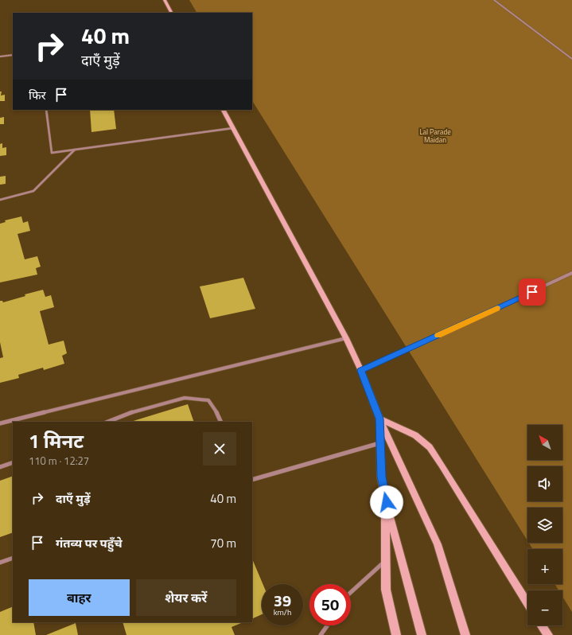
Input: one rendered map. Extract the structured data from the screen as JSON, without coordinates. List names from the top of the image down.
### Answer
{
  "parks": ["Lal Parade Maidan"],
  "north": "top left",
  "page": {
    "turn": ["40 m", "दाएँ मुड़ें"],
    "then": "फिर",
    "heading": ["1 मिनट", "110 m · 12:27"],
    "map_buttons": ["+", "−"],
    "list": [
      {
        "name": "दाएँ मुड़ें",
        "value": "40 m"
      },
      {
        "name": "गंतव्य पर पहुँचे",
        "value": "70 m"
      }
    ],
    "buttons": ["बाहर", "शेयर करें"],
    "speed": "39 km/h",
    "limit": "50"
  }
}
